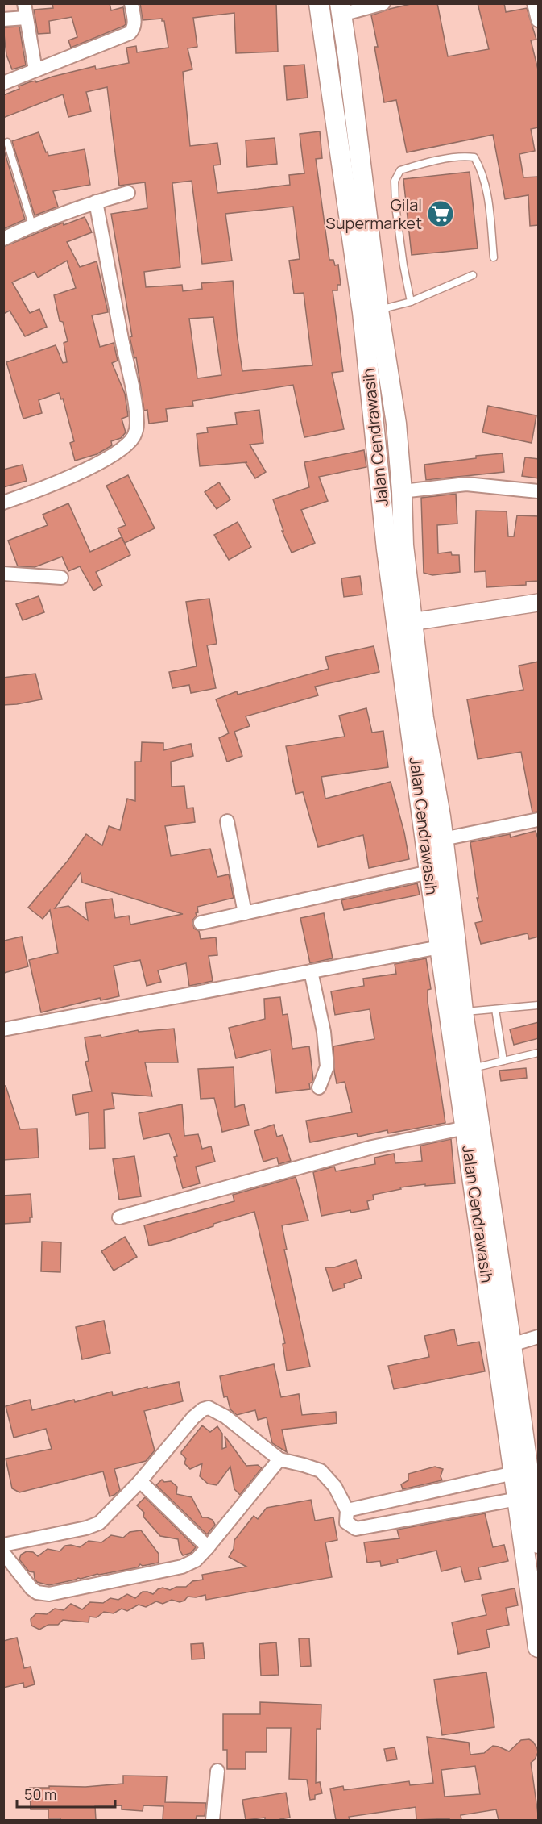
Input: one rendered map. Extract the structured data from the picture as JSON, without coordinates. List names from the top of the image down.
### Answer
{
  "streets": {
    "main road": ["Jalan Cendrawasih"]
  },
  "places": {
    "supermarket": ["Gilal Supermarket"]
  },
  "scale_bar": "50 m"
}
